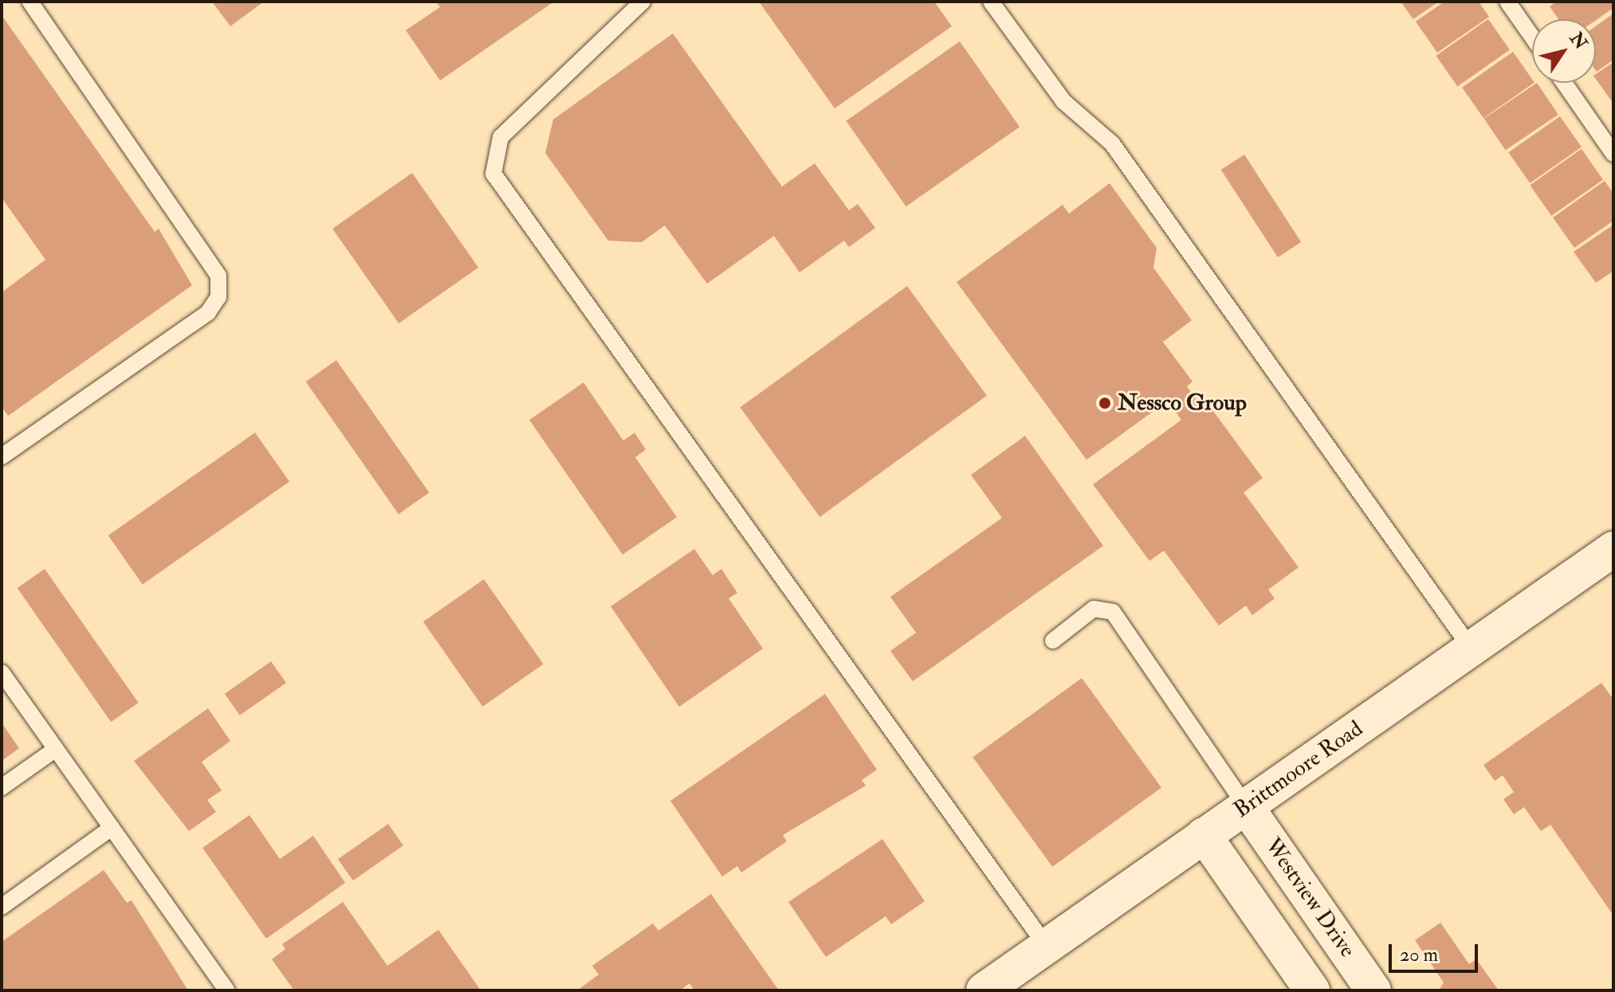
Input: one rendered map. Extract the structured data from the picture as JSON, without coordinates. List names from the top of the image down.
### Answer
{
  "streets": {
    "main road": ["Brittmoore Road", "Westview Drive"]
  },
  "crossings": [
    ["Brittmoore Road", "Westview Drive"]
  ],
  "places": ["Nessco Group"],
  "scale_bar": "20 m",
  "north": "top right"
}
